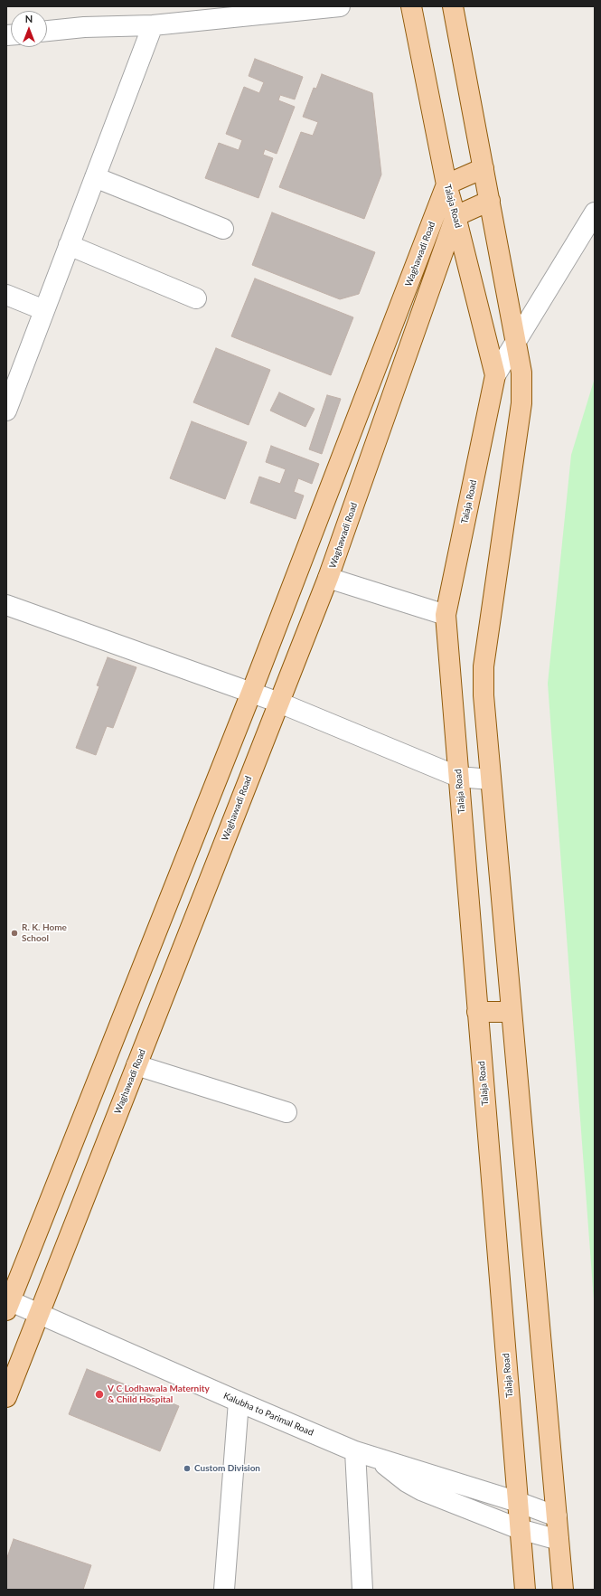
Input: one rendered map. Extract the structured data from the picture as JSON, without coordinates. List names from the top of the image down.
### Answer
{
  "streets": {
    "main road": ["Talaja Road", "Waghawadi Road"],
    "street": ["Kalubha to Parimal Road"]
  },
  "crossings": [
    ["Talaja Road", "Waghawadi Road"],
    ["Talaja Road", "Kalubha to Parimal Road"],
    ["Waghawadi Road", "Kalubha to Parimal Road"]
  ],
  "places": ["R. K. Home School", "V C Lodhawala Maternity & Child Hospital", "Custom Division"],
  "north": "top"
}
